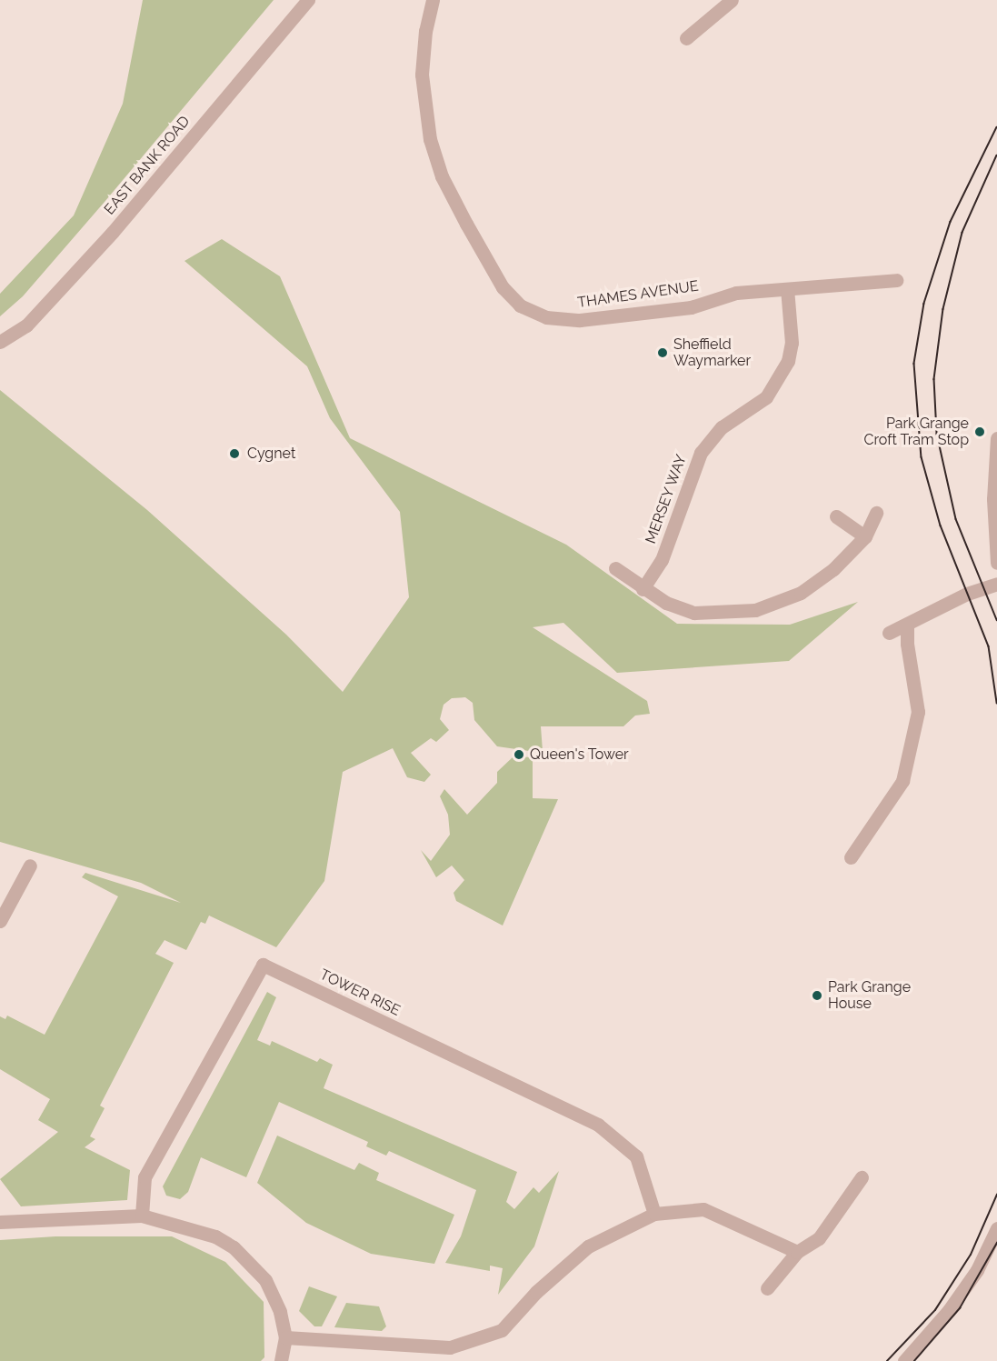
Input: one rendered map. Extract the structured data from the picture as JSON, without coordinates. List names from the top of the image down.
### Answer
{
  "streets": {
    "street": [
      "EAST BANK ROAD",
      "THAMES AVENUE",
      "MERSEY WAY",
      "TOWER RISE"
    ]
  },
  "crossings": [
    ["THAMES AVENUE", "MERSEY WAY"]
  ],
  "places": [
    "Sheffield Waymarker",
    "Park Grange Croft Tram Stop",
    "Cygnet",
    "Queen's Tower",
    "Park Grange House"
  ]
}
